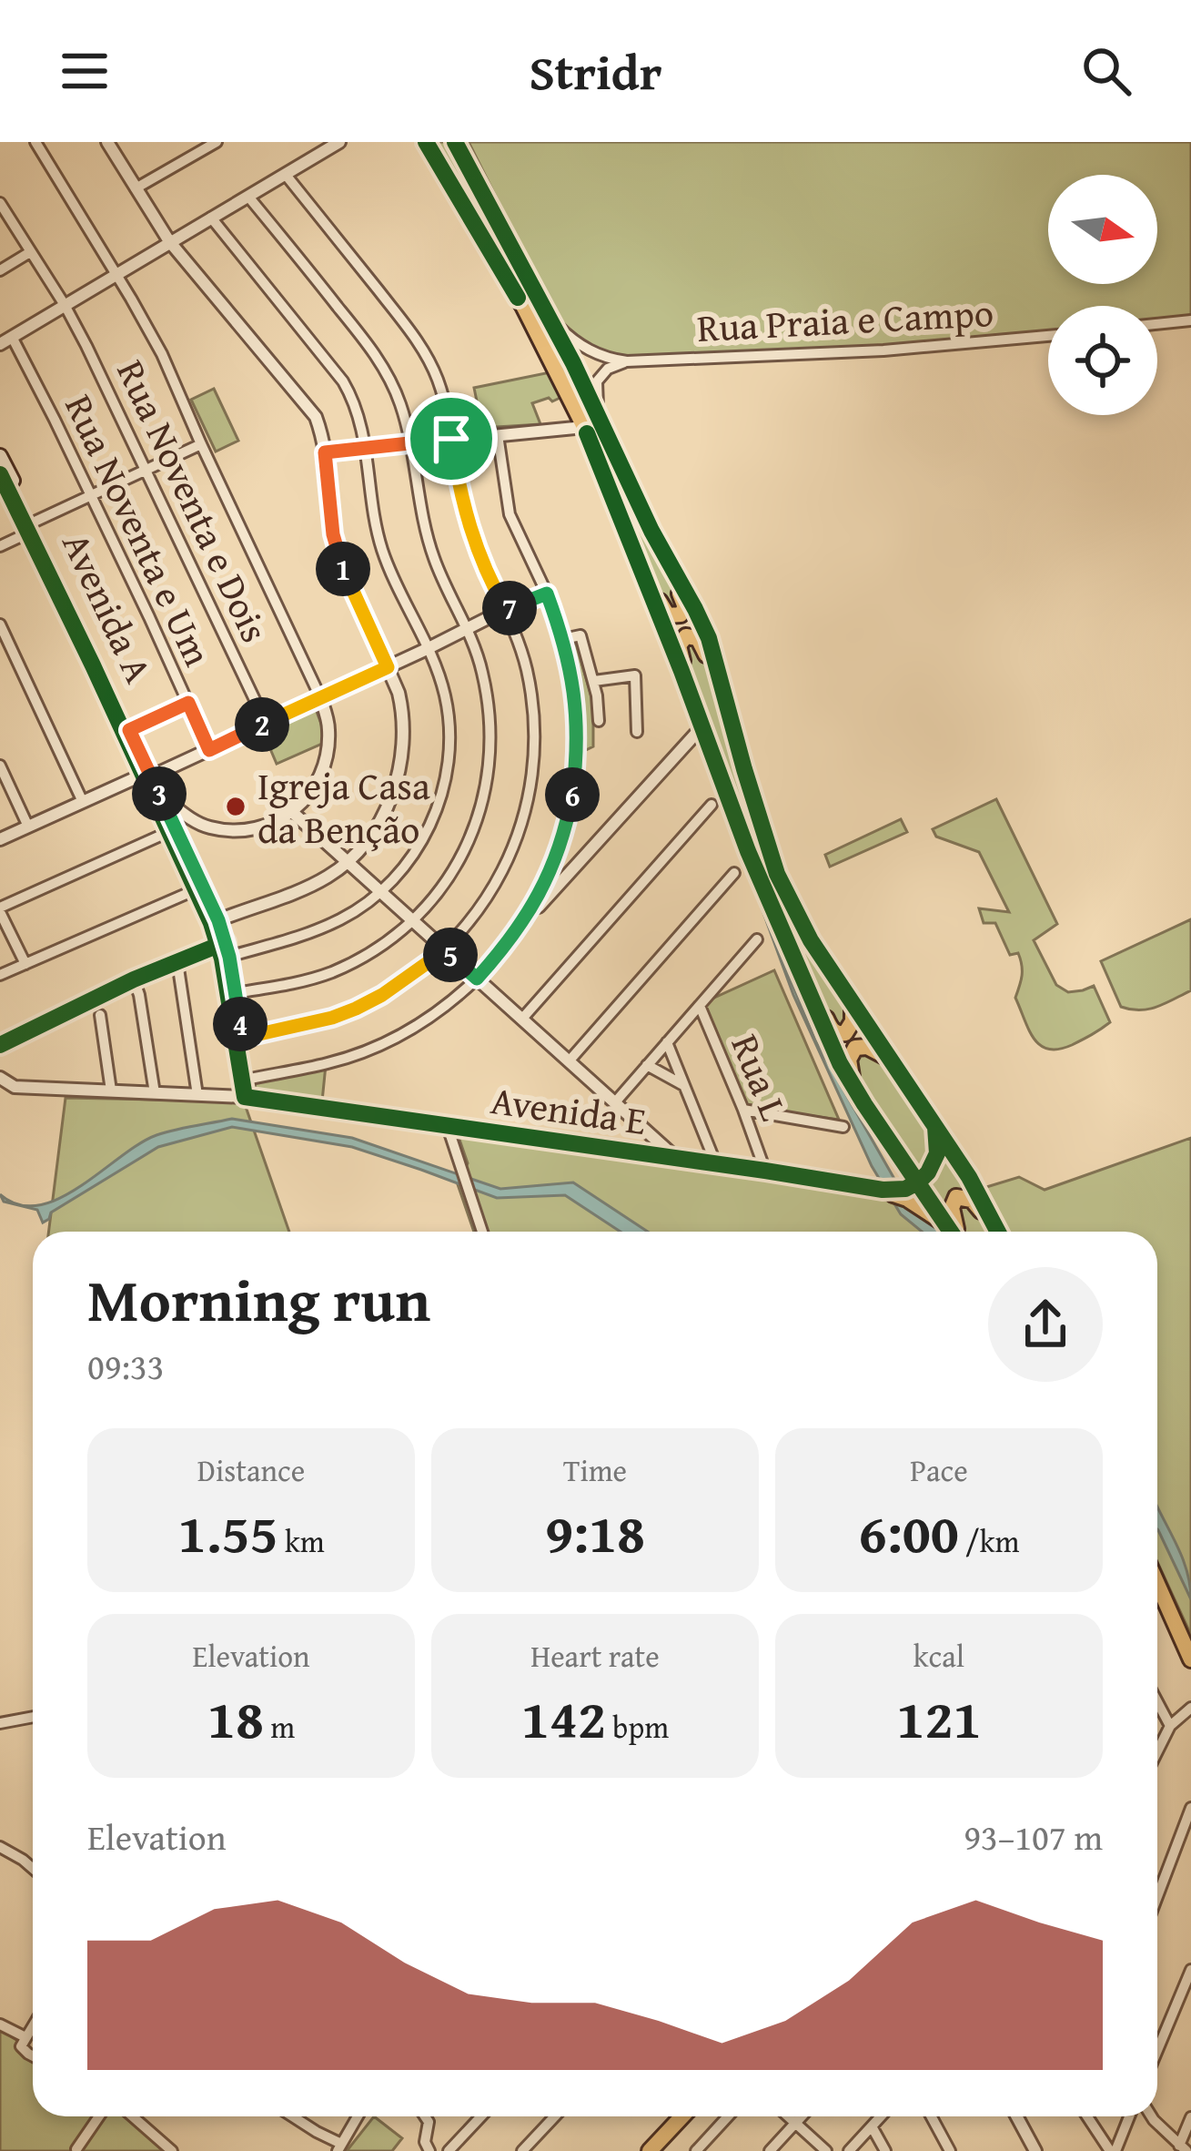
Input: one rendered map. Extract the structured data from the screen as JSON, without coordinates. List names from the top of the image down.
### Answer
{
  "streets": {
    "main road": ["Avenida A", "Avenida E"],
    "street": [
      "Rua Praia e Campo",
      "Rua Noventa e Dois",
      "Rua Noventa e Um",
      "Rua L"
    ]
  },
  "crossings": [
    ["Avenida A", "Avenida E"],
    ["Rua L", "Avenida E"]
  ],
  "places": ["Igreja Casa da Benção"],
  "north": "right",
  "page": {
    "header": "Stridr",
    "pins": [
      "1",
      "7",
      "2",
      "3",
      "6",
      "5",
      "4"
    ],
    "heading": ["Morning run", "09:33"],
    "stats": [
      ["Distance", "1.55 km"],
      ["Time", "9:18"],
      ["Pace", "6:00 /km"],
      ["Elevation", "18 m"],
      ["Heart rate", "142 bpm"],
      ["kcal", "121"]
    ],
    "chart": ["Elevation", "93–107 m"]
  }
}
